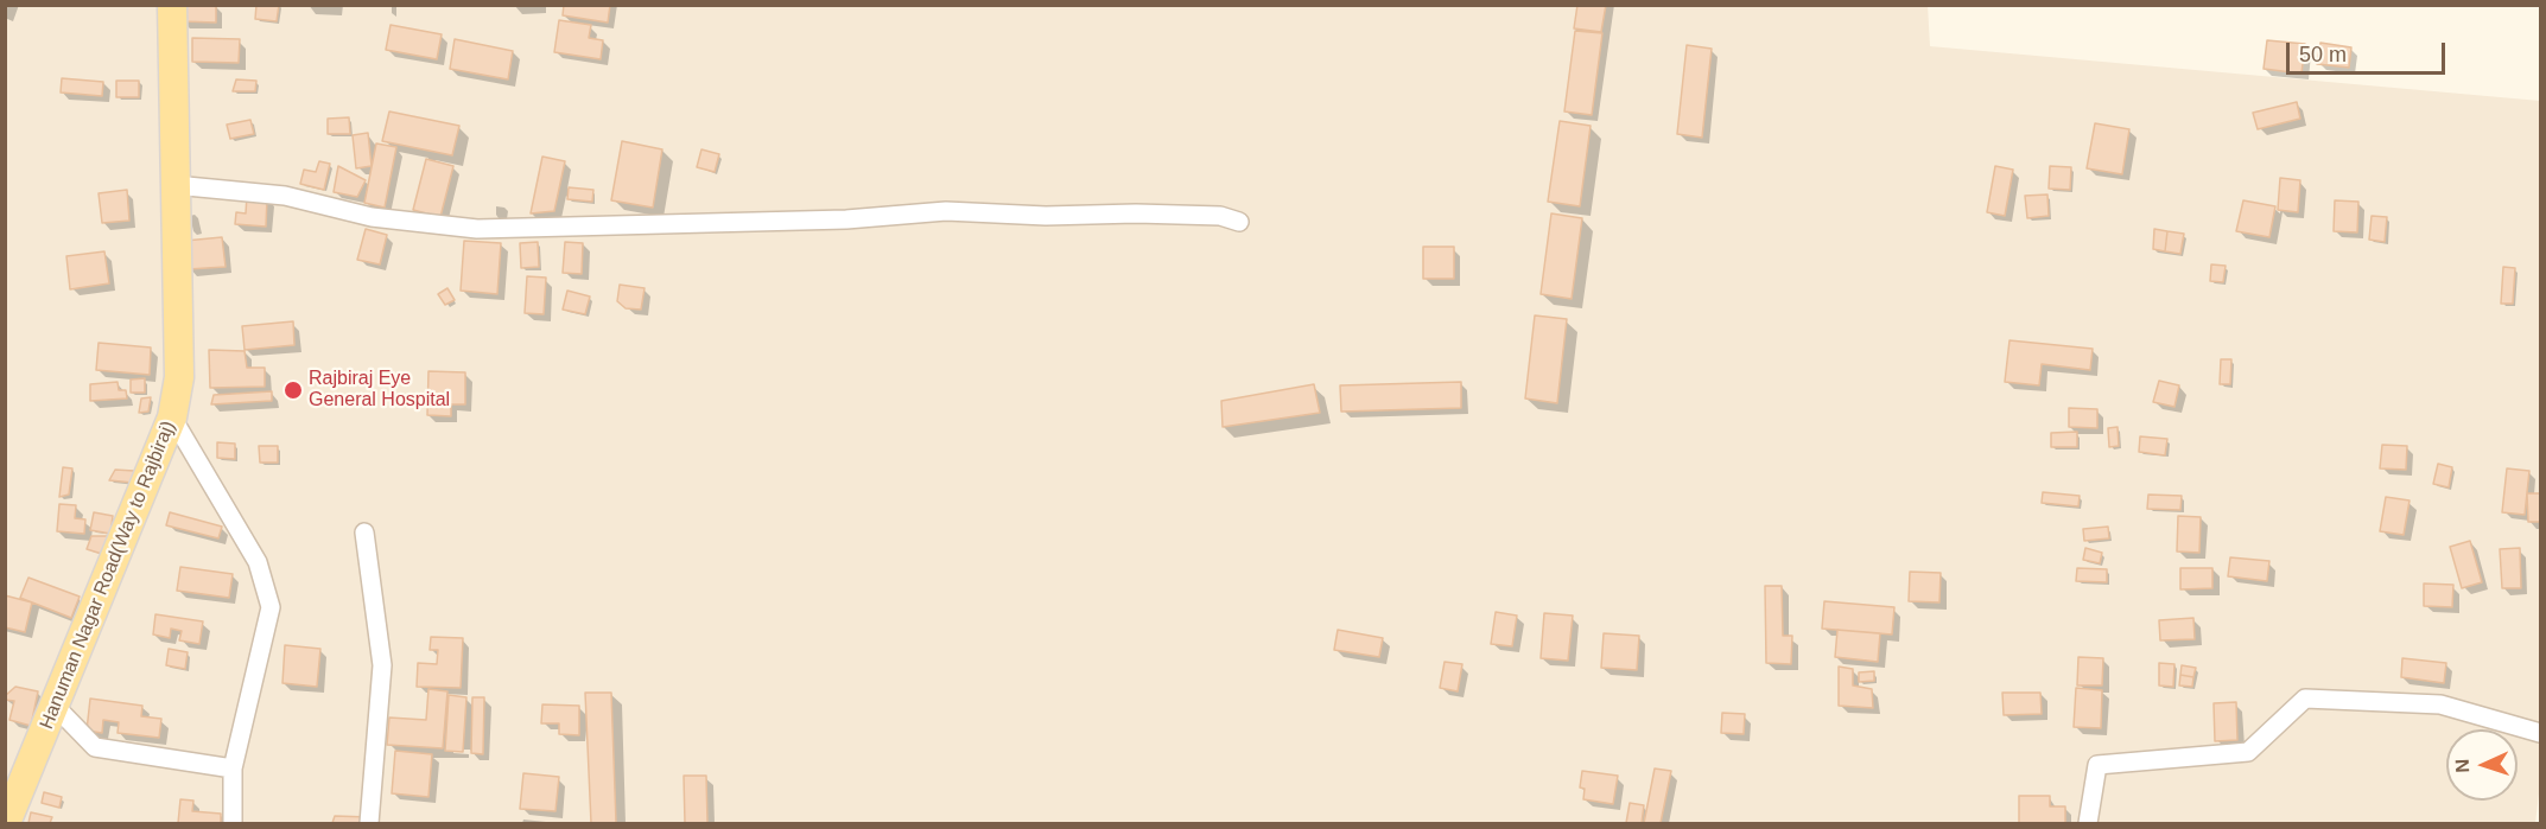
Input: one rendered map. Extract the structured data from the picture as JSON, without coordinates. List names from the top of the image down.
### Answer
{
  "streets": {
    "main road": ["Hanuman Nagar Road(Way to Rajbiraj)"]
  },
  "places": ["Rajbiraj Eye General Hospital"],
  "scale_bar": "50 m",
  "north": "left"
}
